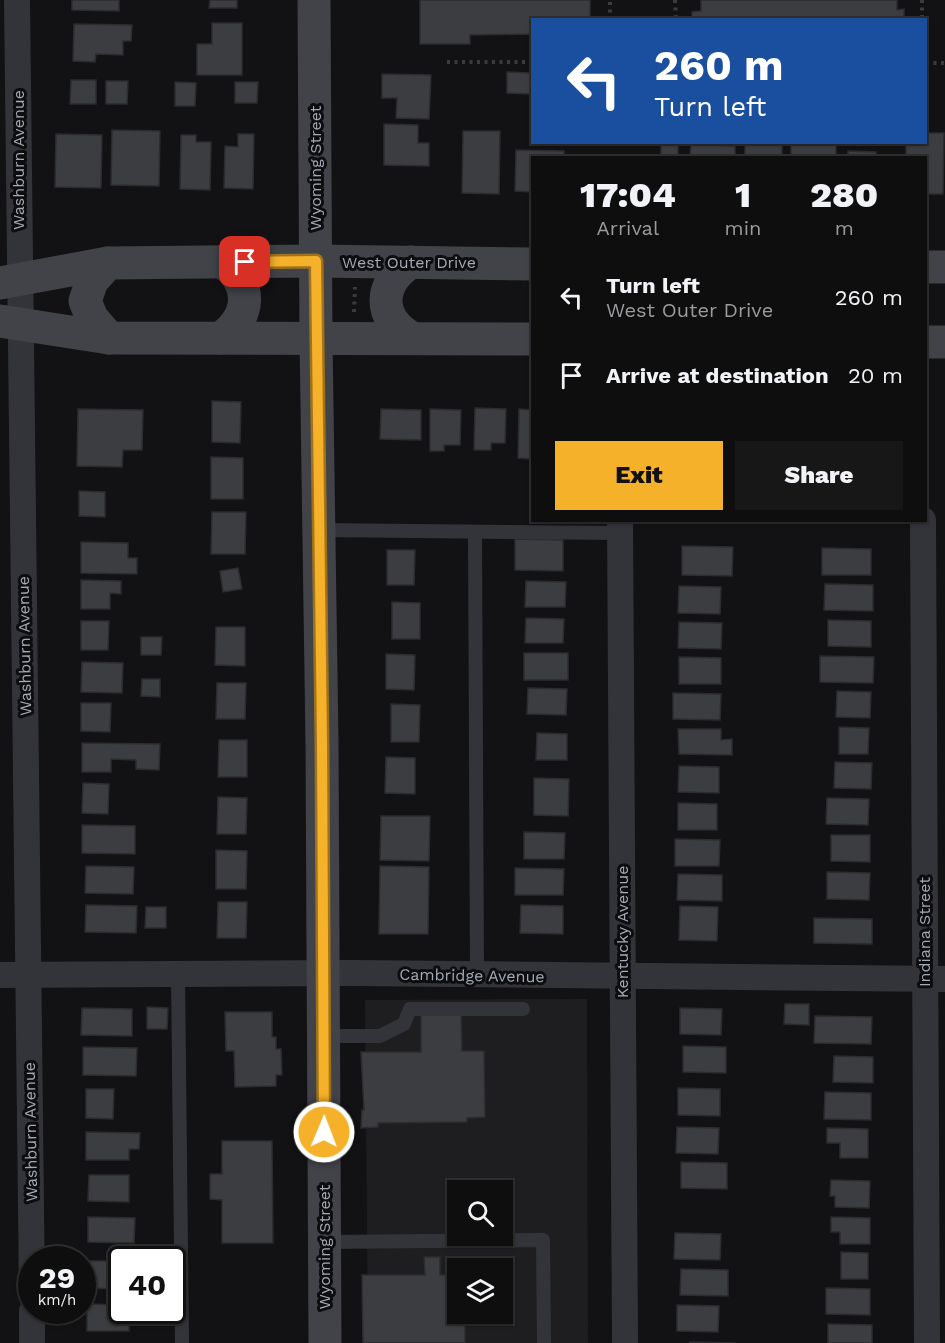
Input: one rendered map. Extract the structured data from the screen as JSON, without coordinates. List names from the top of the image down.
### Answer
{
  "streets": {
    "main road": ["Wyoming Street", "West Outer Drive"],
    "street": [
      "Washburn Avenue",
      "Kentucky Avenue",
      "Indiana Street",
      "Cambridge Avenue"
    ]
  },
  "crossings": [
    ["Washburn Avenue", "West Outer Drive"],
    ["Washburn Avenue", "Cambridge Avenue"],
    ["Wyoming Street", "West Outer Drive"],
    ["Wyoming Street", "Cambridge Avenue"],
    ["Kentucky Avenue", "Cambridge Avenue"],
    ["Indiana Street", "Cambridge Avenue"]
  ],
  "page": {
    "turn": ["260 m", "Turn left"],
    "eta": [
      "17:04",
      "Arrival",
      "1",
      "min",
      "280",
      "m"
    ],
    "list": [
      {
        "name": "Turn left",
        "note": "West Outer Drive",
        "value": "260 m"
      },
      {
        "name": "Arrive at destination",
        "value": "20 m"
      }
    ],
    "buttons": ["Exit", "Share"],
    "speed": "29 km/h",
    "limit": "40"
  }
}
